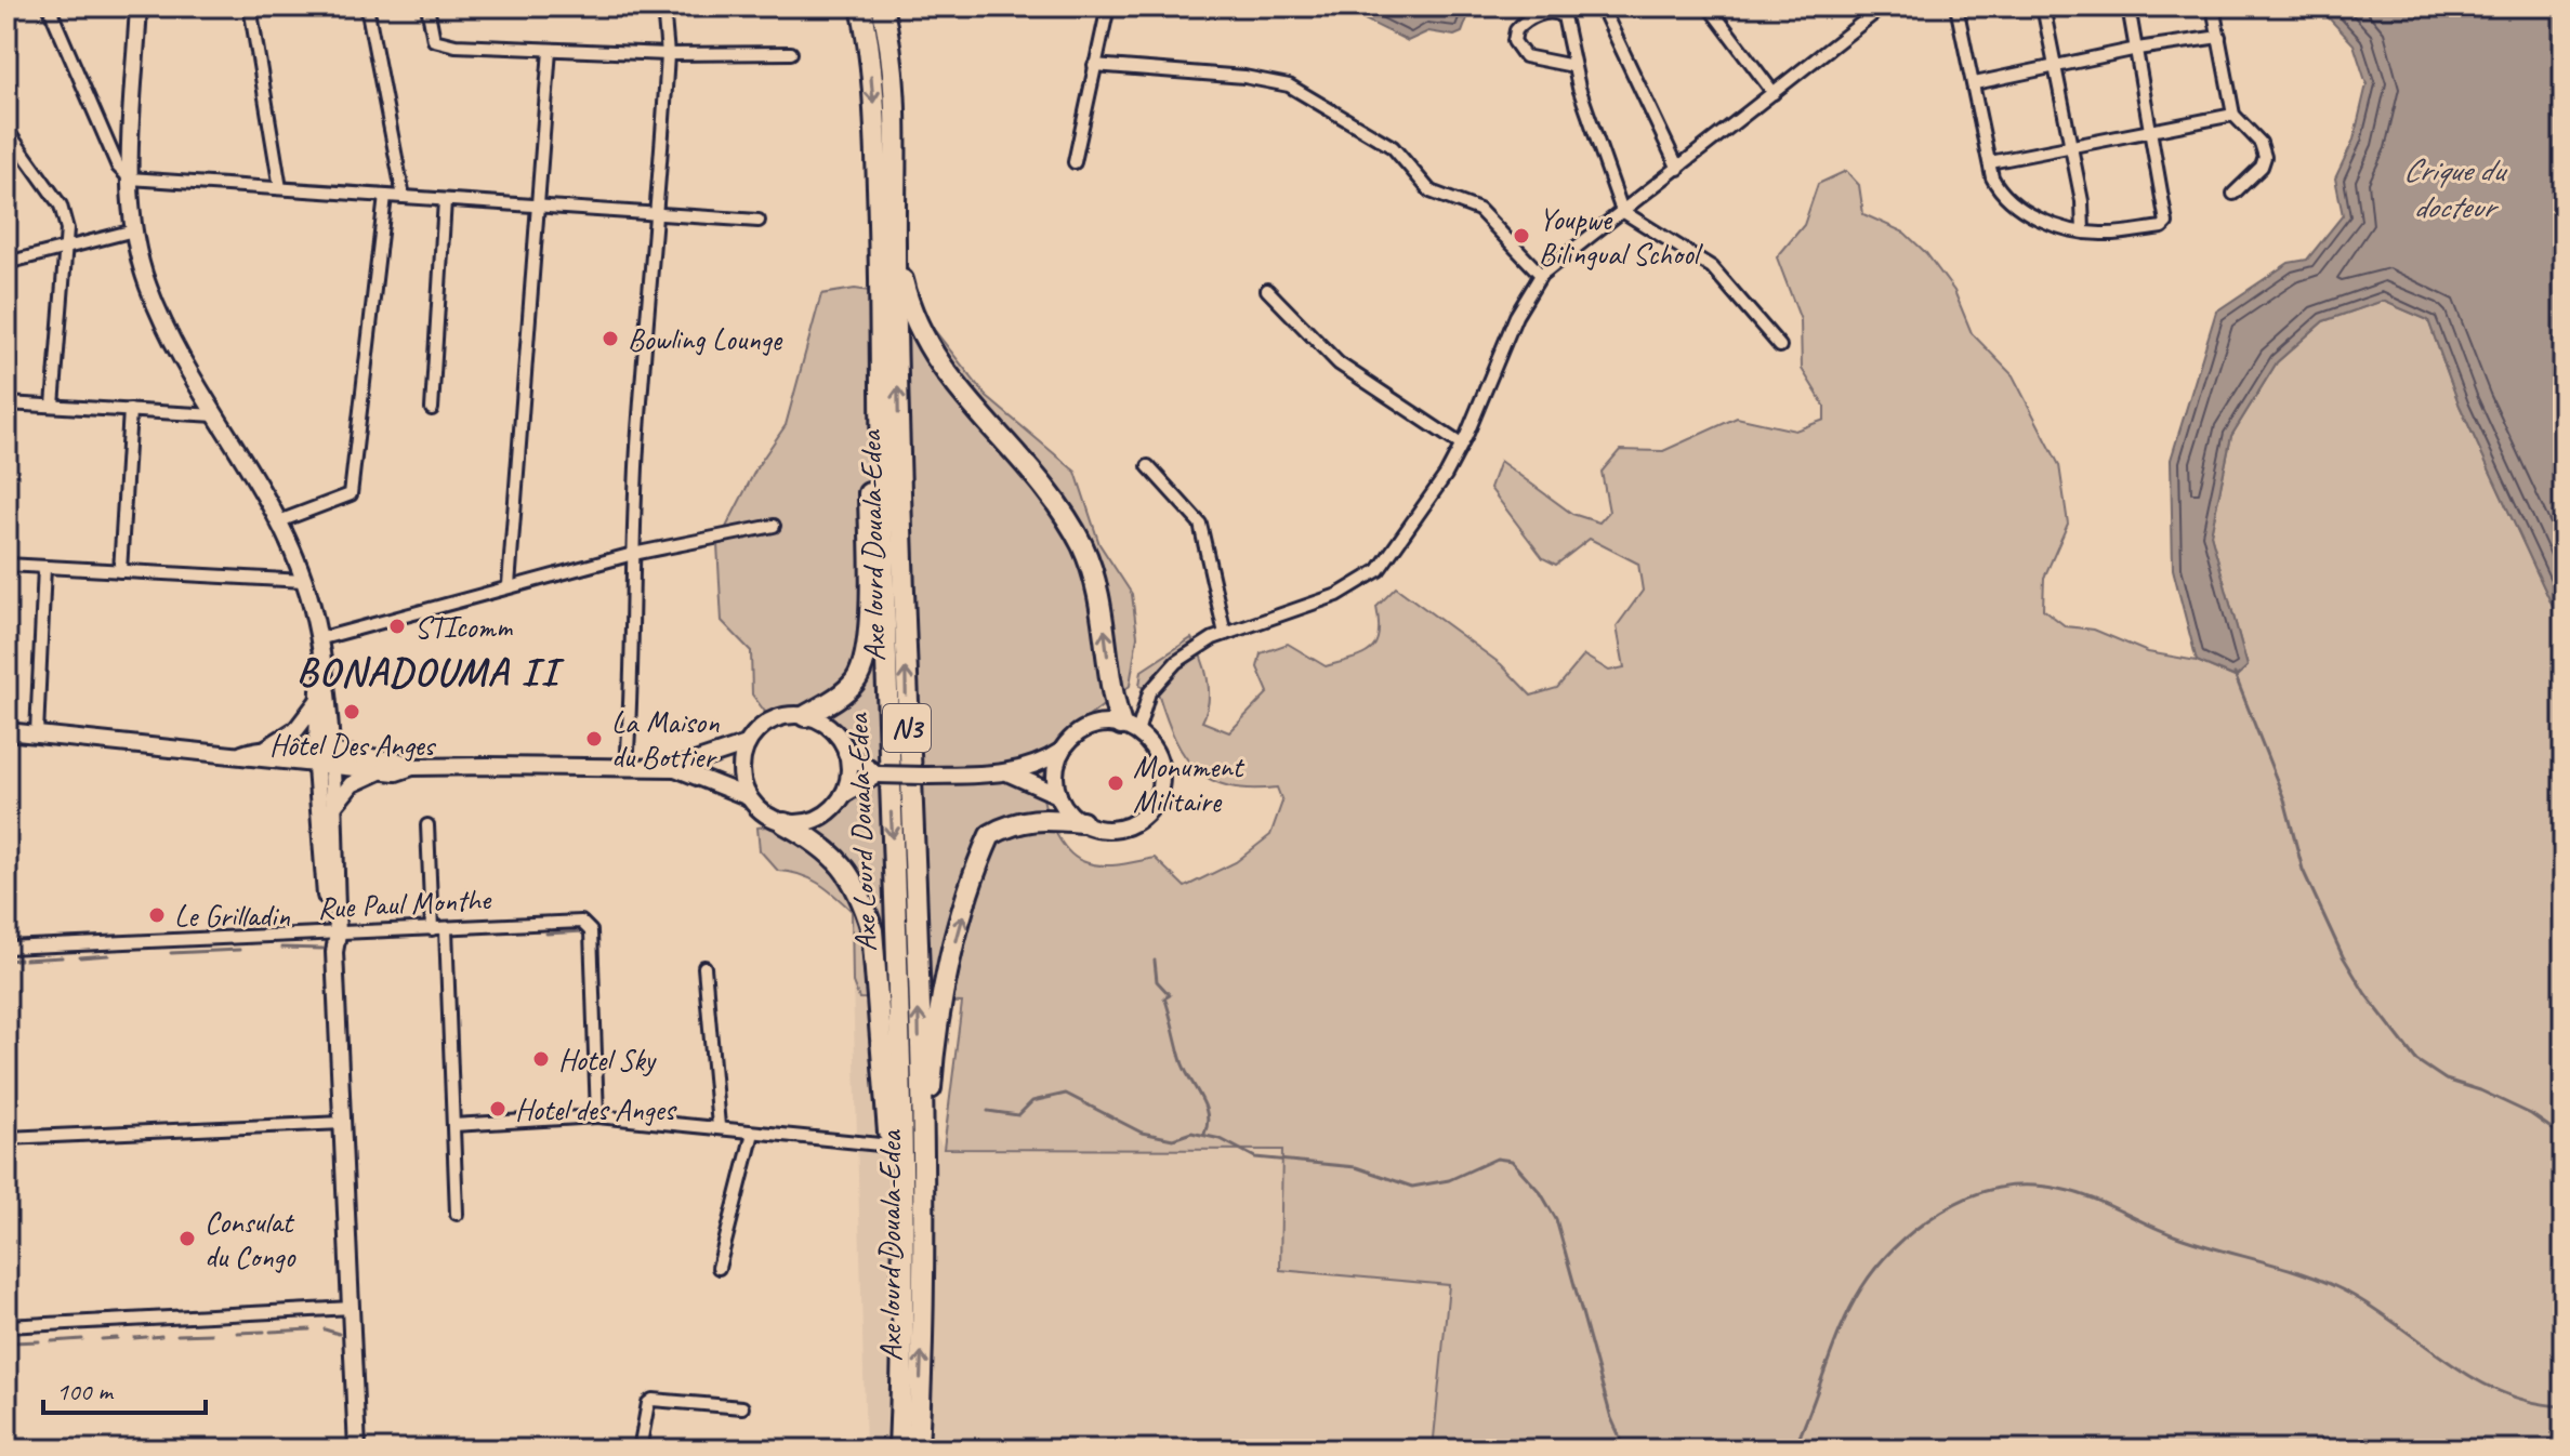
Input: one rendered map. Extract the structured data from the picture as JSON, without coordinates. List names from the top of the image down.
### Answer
{
  "streets": {
    "highway": ["Axe lourd Douala-Edea", "N3", "Axe Lourd Douala-Edea"],
    "street": ["Rue Paul Monthe"]
  },
  "crossings": [
    ["Axe lourd Douala-Edea", "Axe Lourd Douala-Edea"]
  ],
  "districts": ["BONADOUMA II"],
  "water": ["Crique du docteur"],
  "places": [
    "Youpwe Bilingual School",
    "Bowling Lounge",
    "STIcomm",
    "Hôtel Des Anges",
    "La Maison du Bottier",
    "Monument Militaire",
    "Le Grilladin",
    "Hotel Sky",
    "Hotel des Anges",
    "Consulat du Congo"
  ],
  "scale_bar": "100 m"
}
